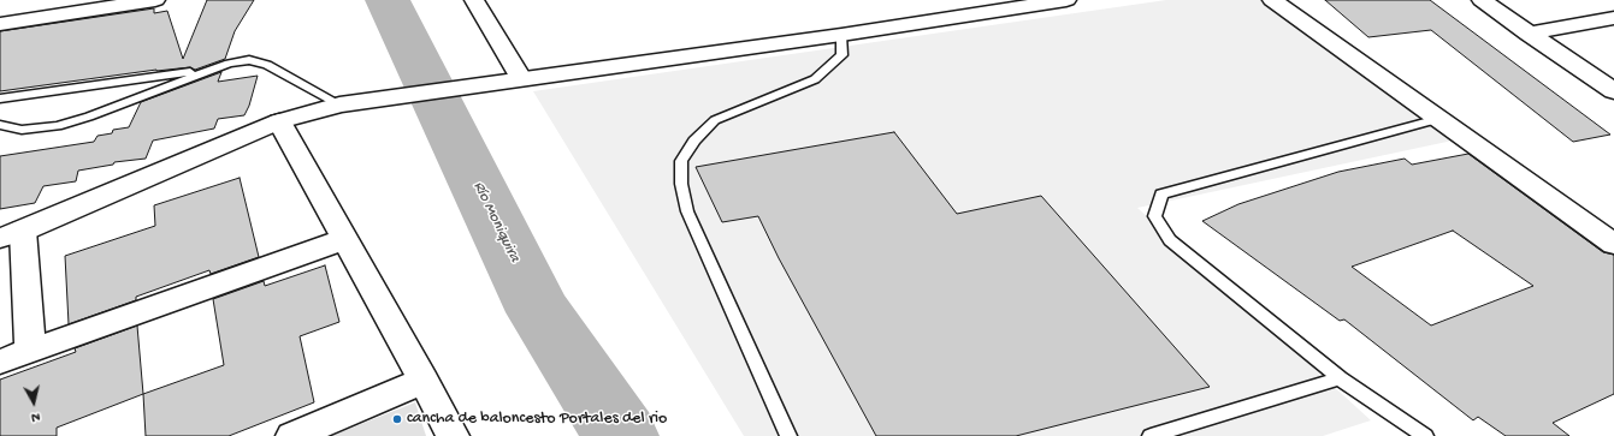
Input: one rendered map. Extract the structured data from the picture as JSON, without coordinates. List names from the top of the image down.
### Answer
{
  "water": ["Río Moniquira"],
  "places": ["cancha de baloncesto Portales del rio"],
  "north": "bottom"
}
